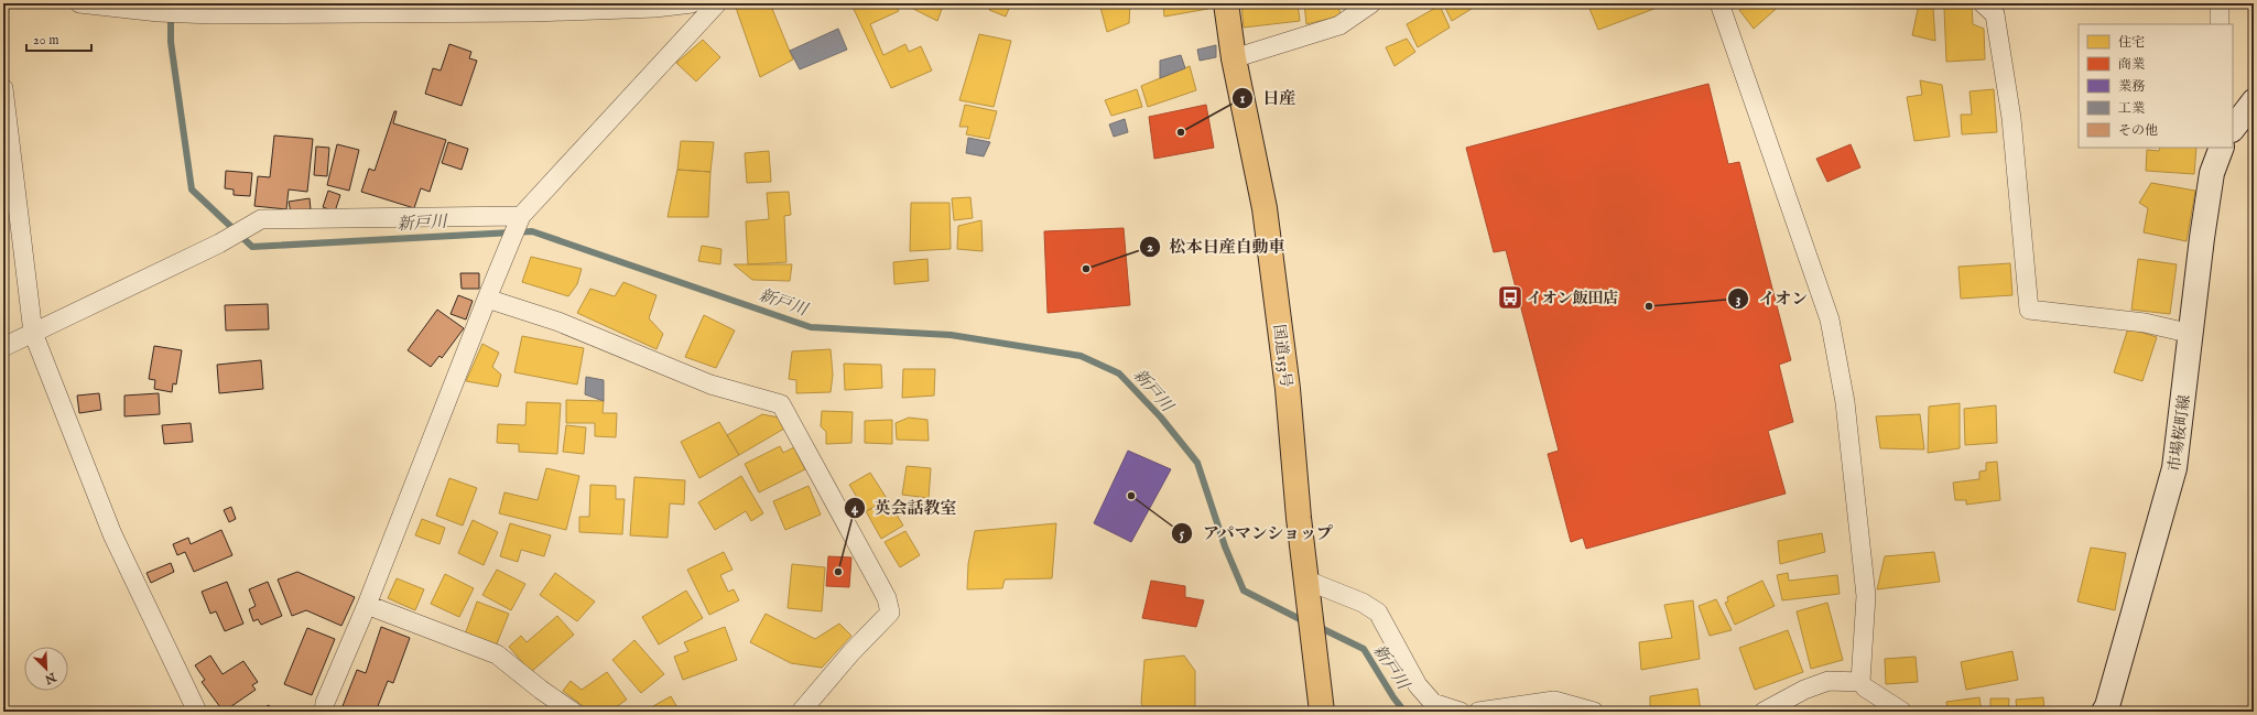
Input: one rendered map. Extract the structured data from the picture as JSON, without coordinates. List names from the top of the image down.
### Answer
{
  "streets": {
    "highway": ["国道153号"],
    "main road": ["市場桜町線"]
  },
  "water": ["新戸川"],
  "places": {
    "other": [
      "日産",
      "松本日産自動車",
      "イオン",
      "アパマンショップ",
      "英会話教室"
    ],
    "bus stop": ["イオン飯田店"]
  },
  "legend": [
    "住宅",
    "商業",
    "業務",
    "工業",
    "その他"
  ],
  "scale_bar": "20 m",
  "north": "bottom right"
}
